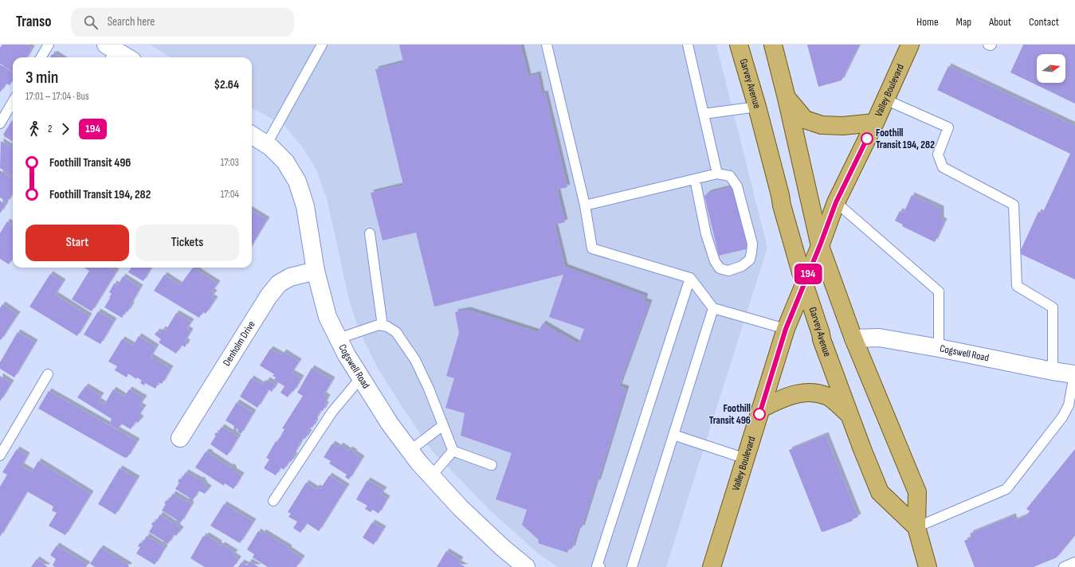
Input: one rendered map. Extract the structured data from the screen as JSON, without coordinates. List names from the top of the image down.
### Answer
{
  "streets": {
    "main road": ["Garvey Avenue", "Valley Boulevard"],
    "street": ["Denholm Drive", "Cogswell Road"]
  },
  "crossings": [
    ["Garvey Avenue", "Valley Boulevard"],
    ["Denholm Drive", "Cogswell Road"]
  ],
  "places": ["Foothill Transit 194, 282", "Foothill Transit 496"],
  "lines": ["bus line 194"],
  "north": "right",
  "page": {
    "header": "Transo",
    "search": "Search here",
    "nav": [
      "Home",
      "Map",
      "About",
      "Contact"
    ],
    "on_map": "194",
    "heading": ["3 min", "17:01 – 17:04 · Bus", "$2.64"],
    "legs": ["2", "194"],
    "list": [
      {
        "name": "Foothill Transit 496",
        "value": "17:03"
      },
      {
        "name": "Foothill Transit 194, 282",
        "value": "17:04"
      }
    ],
    "buttons": ["Start", "Tickets"]
  }
}
